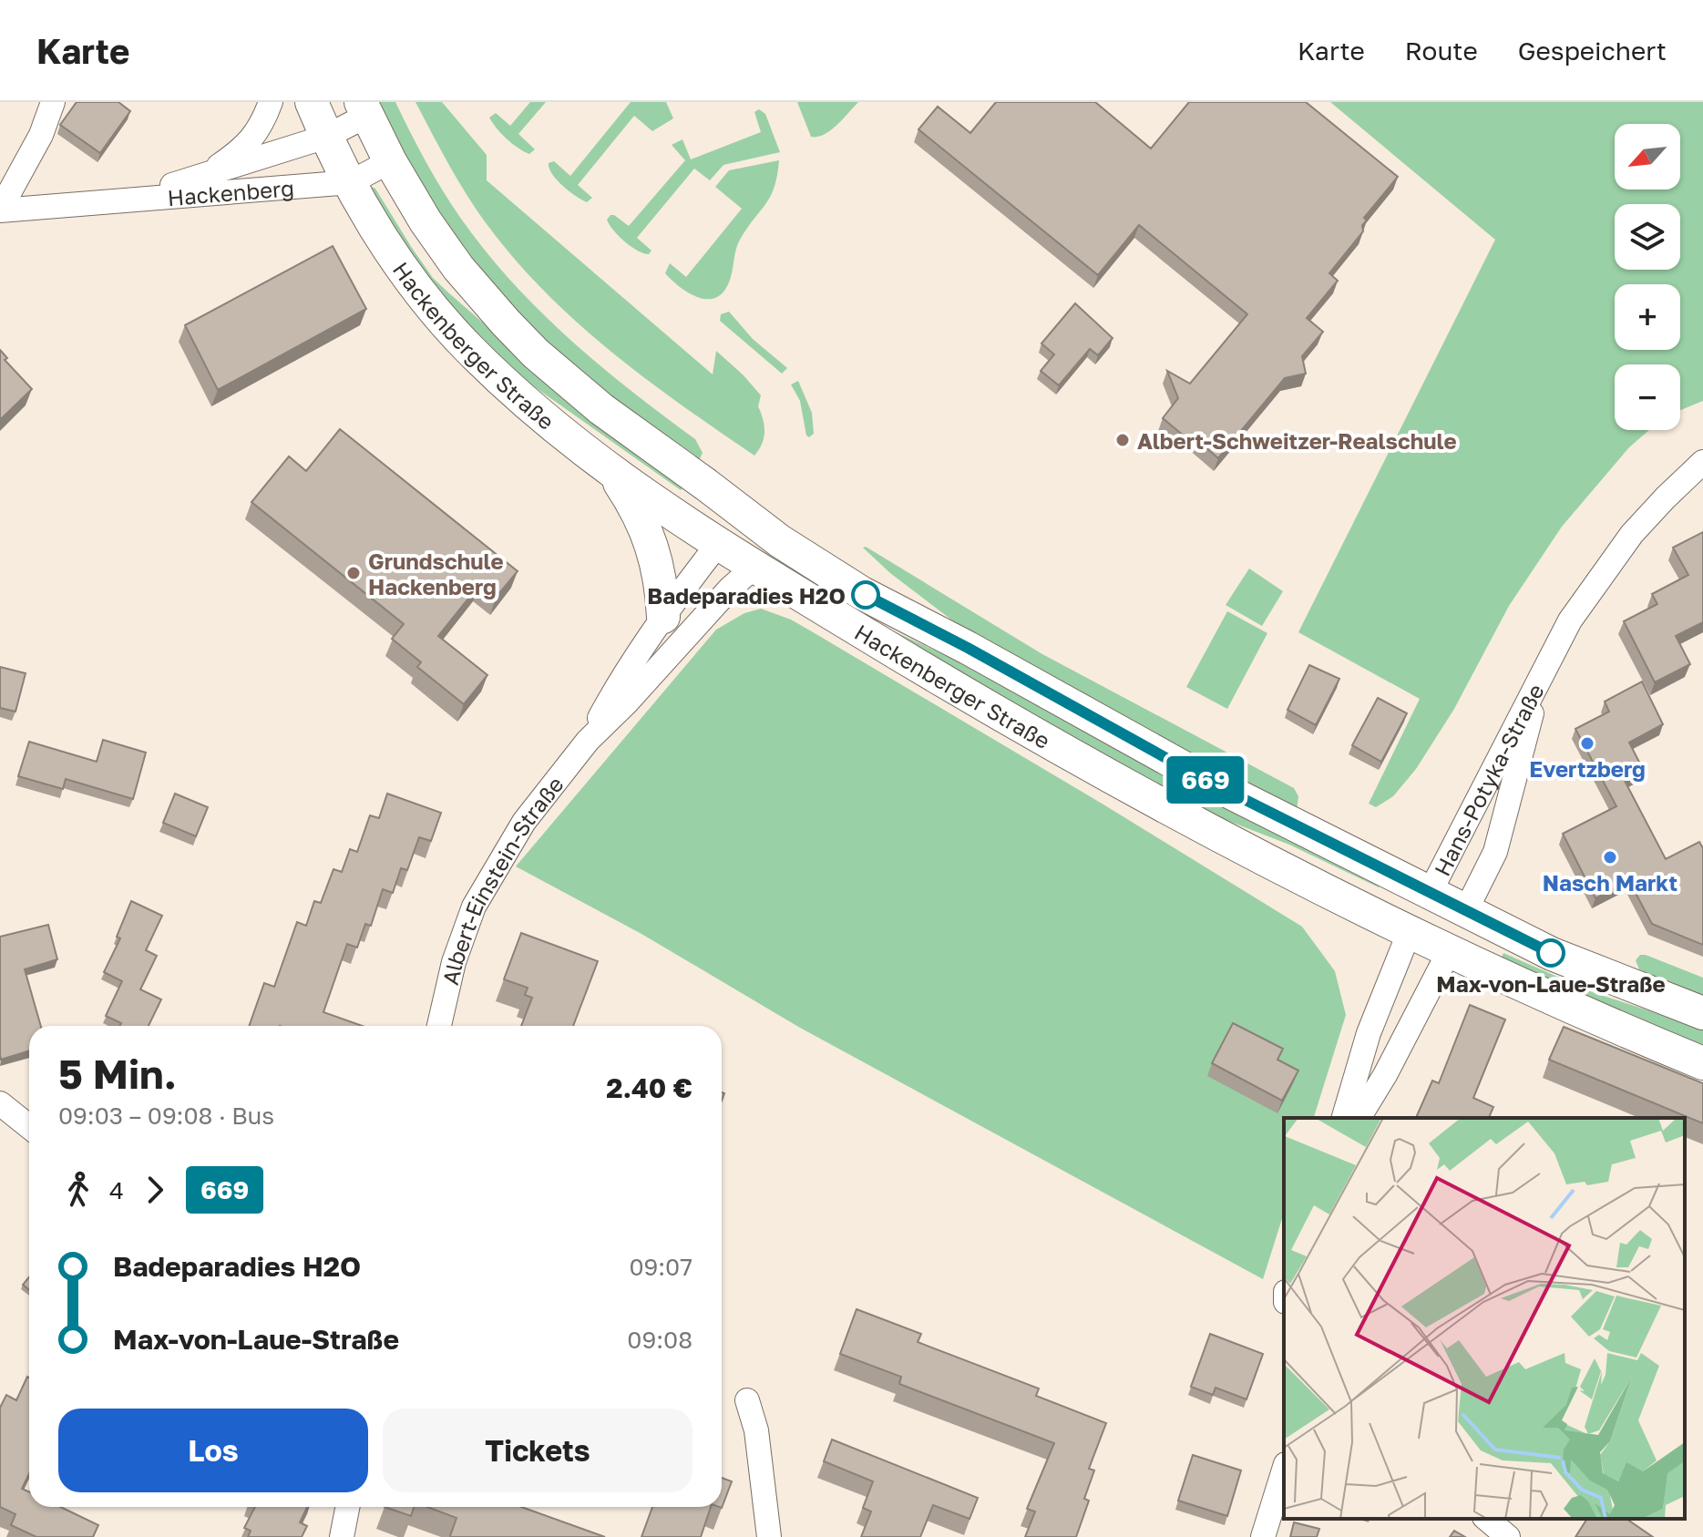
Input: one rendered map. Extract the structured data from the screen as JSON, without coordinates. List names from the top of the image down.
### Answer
{
  "streets": {
    "street": [
      "Hackenberg",
      "Hackenberger Straße",
      "Hans-Potyka-Straße",
      "Albert-Einstein-Straße"
    ]
  },
  "crossings": [
    ["Hackenberg", "Hackenberger Straße"],
    ["Hackenberger Straße", "Hans-Potyka-Straße"],
    ["Hackenberger Straße", "Albert-Einstein-Straße"]
  ],
  "places": [
    "Albert-Schweitzer-Realschule",
    "Grundschule Hackenberg",
    "Badeparadies H2O",
    "Evertzberg",
    "Nasch Markt",
    "Max-von-Laue-Straße"
  ],
  "lines": ["bus line 669"],
  "north": "bottom left",
  "page": {
    "header": "Karte",
    "nav": ["Karte", "Route", "Gespeichert"],
    "on_map": "669",
    "map_buttons": ["+", "−"],
    "heading": ["5 Min.", "09:03 – 09:08 · Bus", "2.40 €"],
    "legs": ["4", "669"],
    "list": [
      {
        "name": "Badeparadies H2O",
        "value": "09:07"
      },
      {
        "name": "Max-von-Laue-Straße",
        "value": "09:08"
      }
    ],
    "buttons": ["Los", "Tickets"]
  }
}
